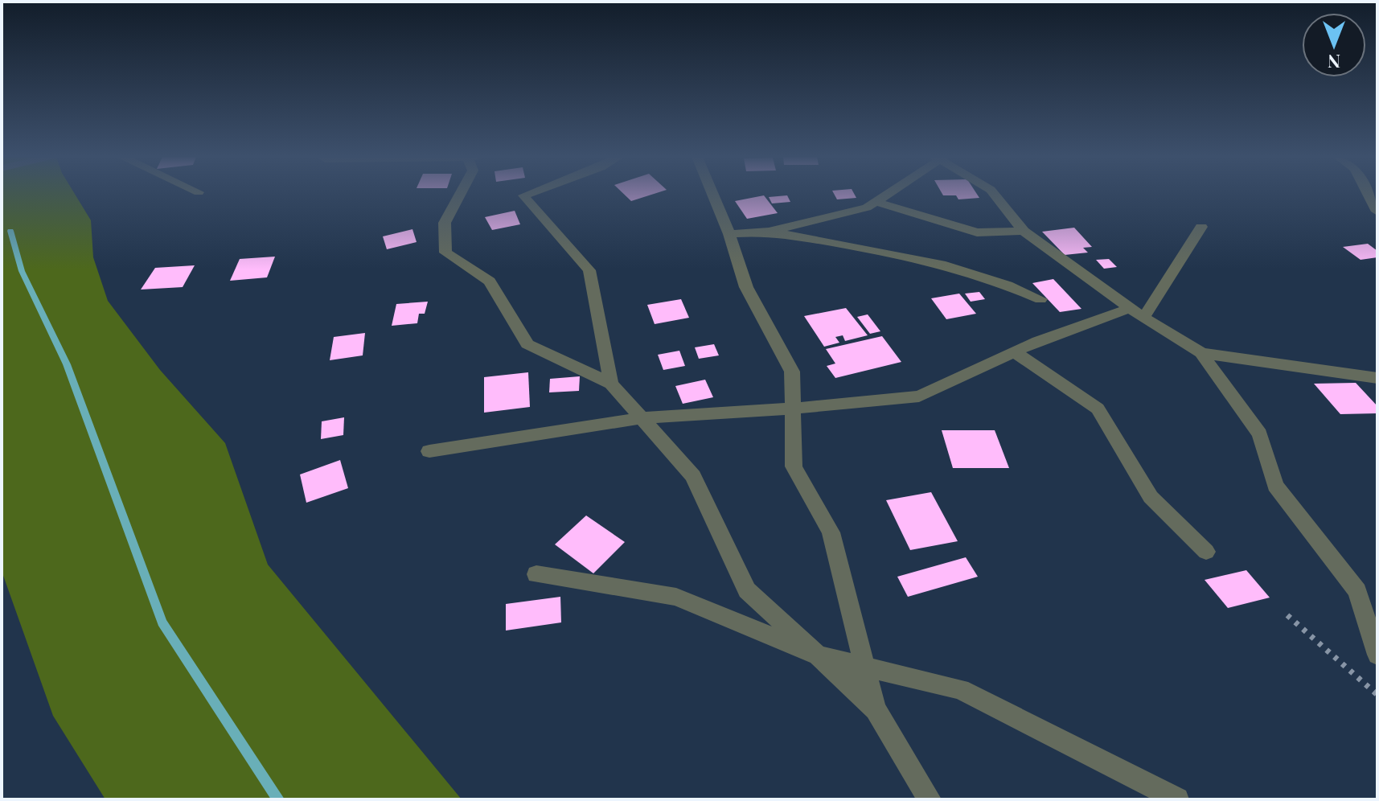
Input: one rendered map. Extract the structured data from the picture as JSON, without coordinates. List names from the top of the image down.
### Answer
{
  "north": "bottom"
}
